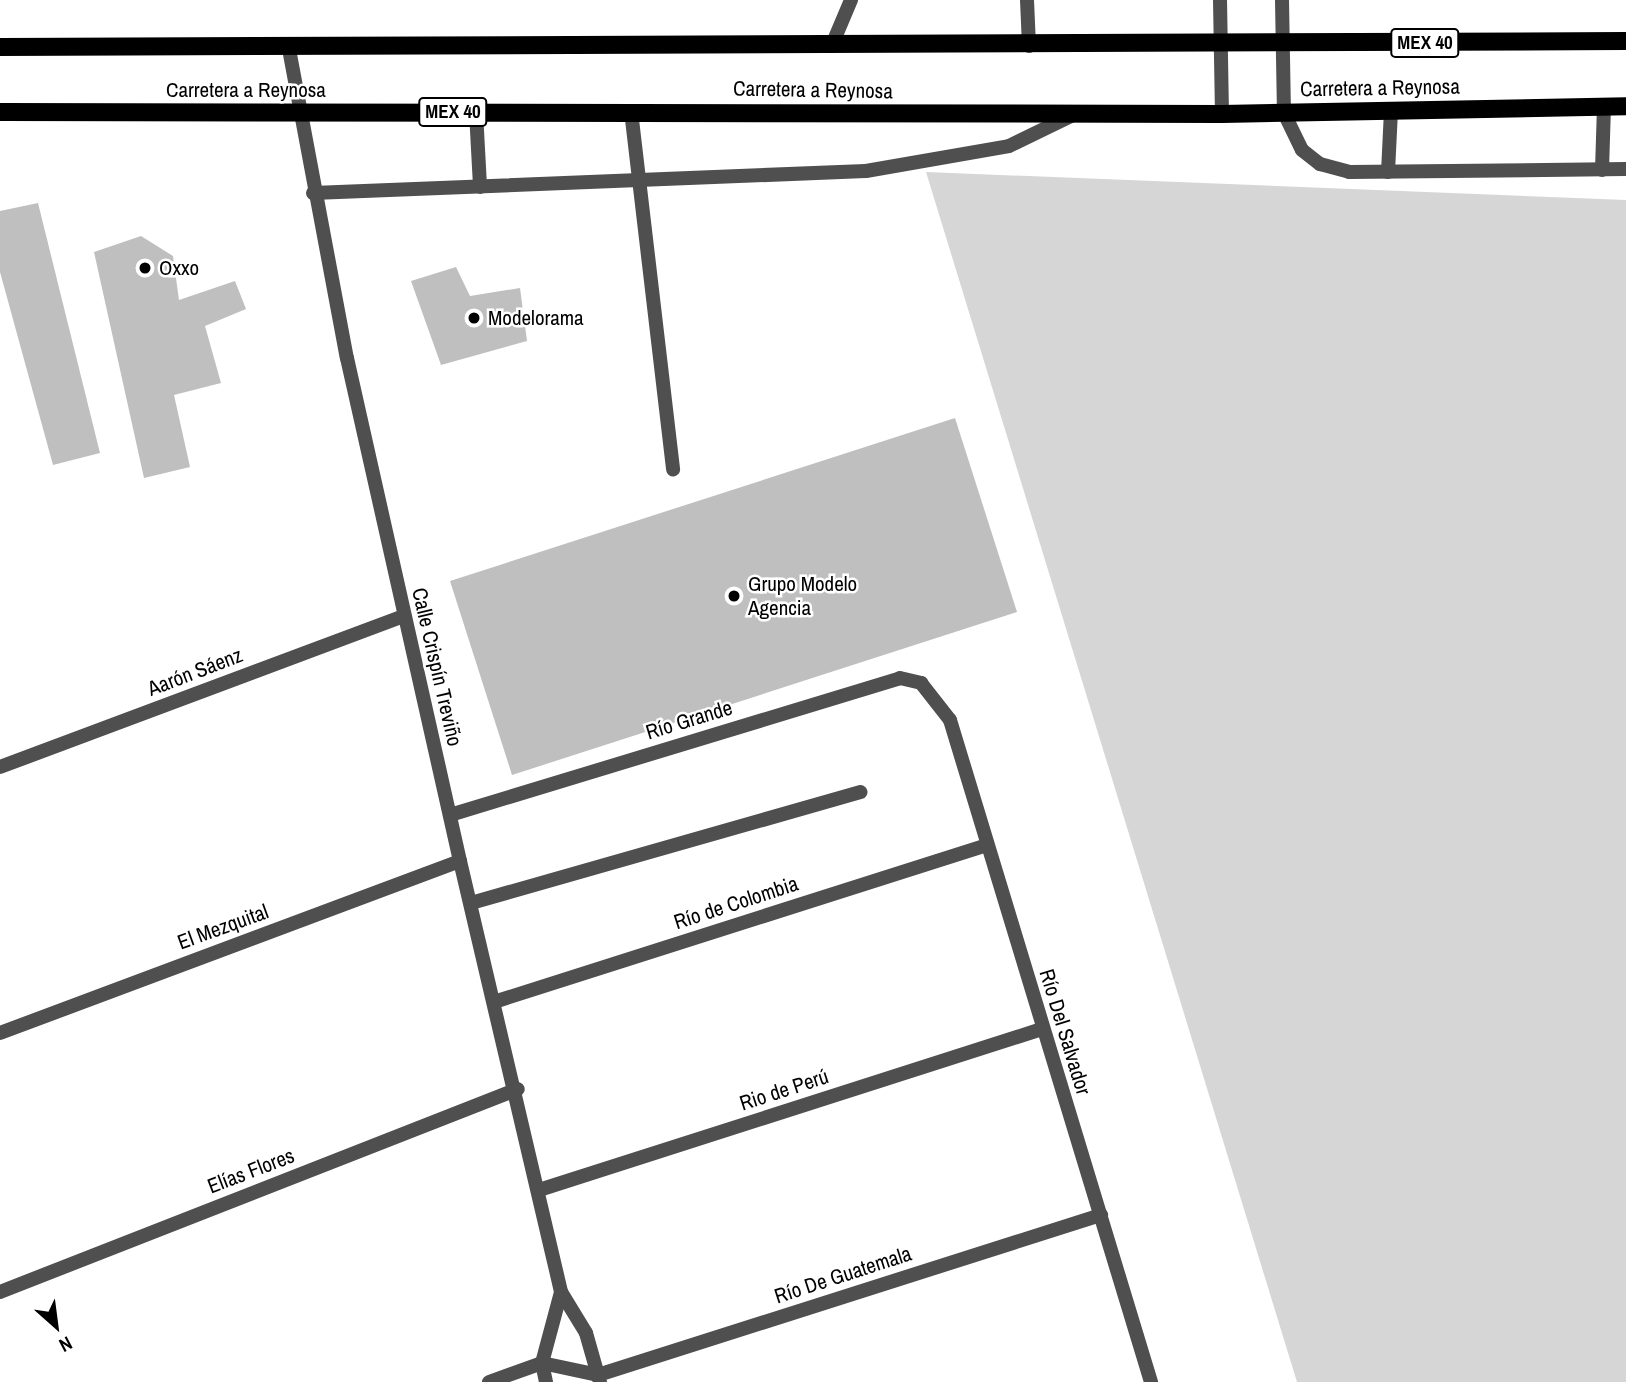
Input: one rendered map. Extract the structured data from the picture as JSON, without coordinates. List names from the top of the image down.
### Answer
{
  "streets": {
    "main road": ["MEX 40", "Carretera a Reynosa"],
    "street": [
      "Calle Crispín Treviño",
      "Aarón Sáenz",
      "Río Grande",
      "Río de Colombia",
      "El Mezquital",
      "Río Del Salvador",
      "Rio de Perú",
      "Elías Flores",
      "Río De Guatemala"
    ]
  },
  "crossings": [
    ["Carretera a Reynosa", "Calle Crispín Treviño"],
    ["Calle Crispín Treviño", "Aarón Sáenz"],
    ["Calle Crispín Treviño", "Río Grande"],
    ["Calle Crispín Treviño", "Río de Colombia"],
    ["Calle Crispín Treviño", "El Mezquital"],
    ["Calle Crispín Treviño", "Rio de Perú"],
    ["Calle Crispín Treviño", "Elías Flores"],
    ["Calle Crispín Treviño", "Río De Guatemala"],
    ["Río Grande", "Río Del Salvador"],
    ["Río de Colombia", "Río Del Salvador"],
    ["Río Del Salvador", "Rio de Perú"],
    ["Río Del Salvador", "Río De Guatemala"]
  ],
  "places": ["Oxxo", "Modelorama", "Grupo Modelo Agencia"],
  "north": "bottom right"
}
